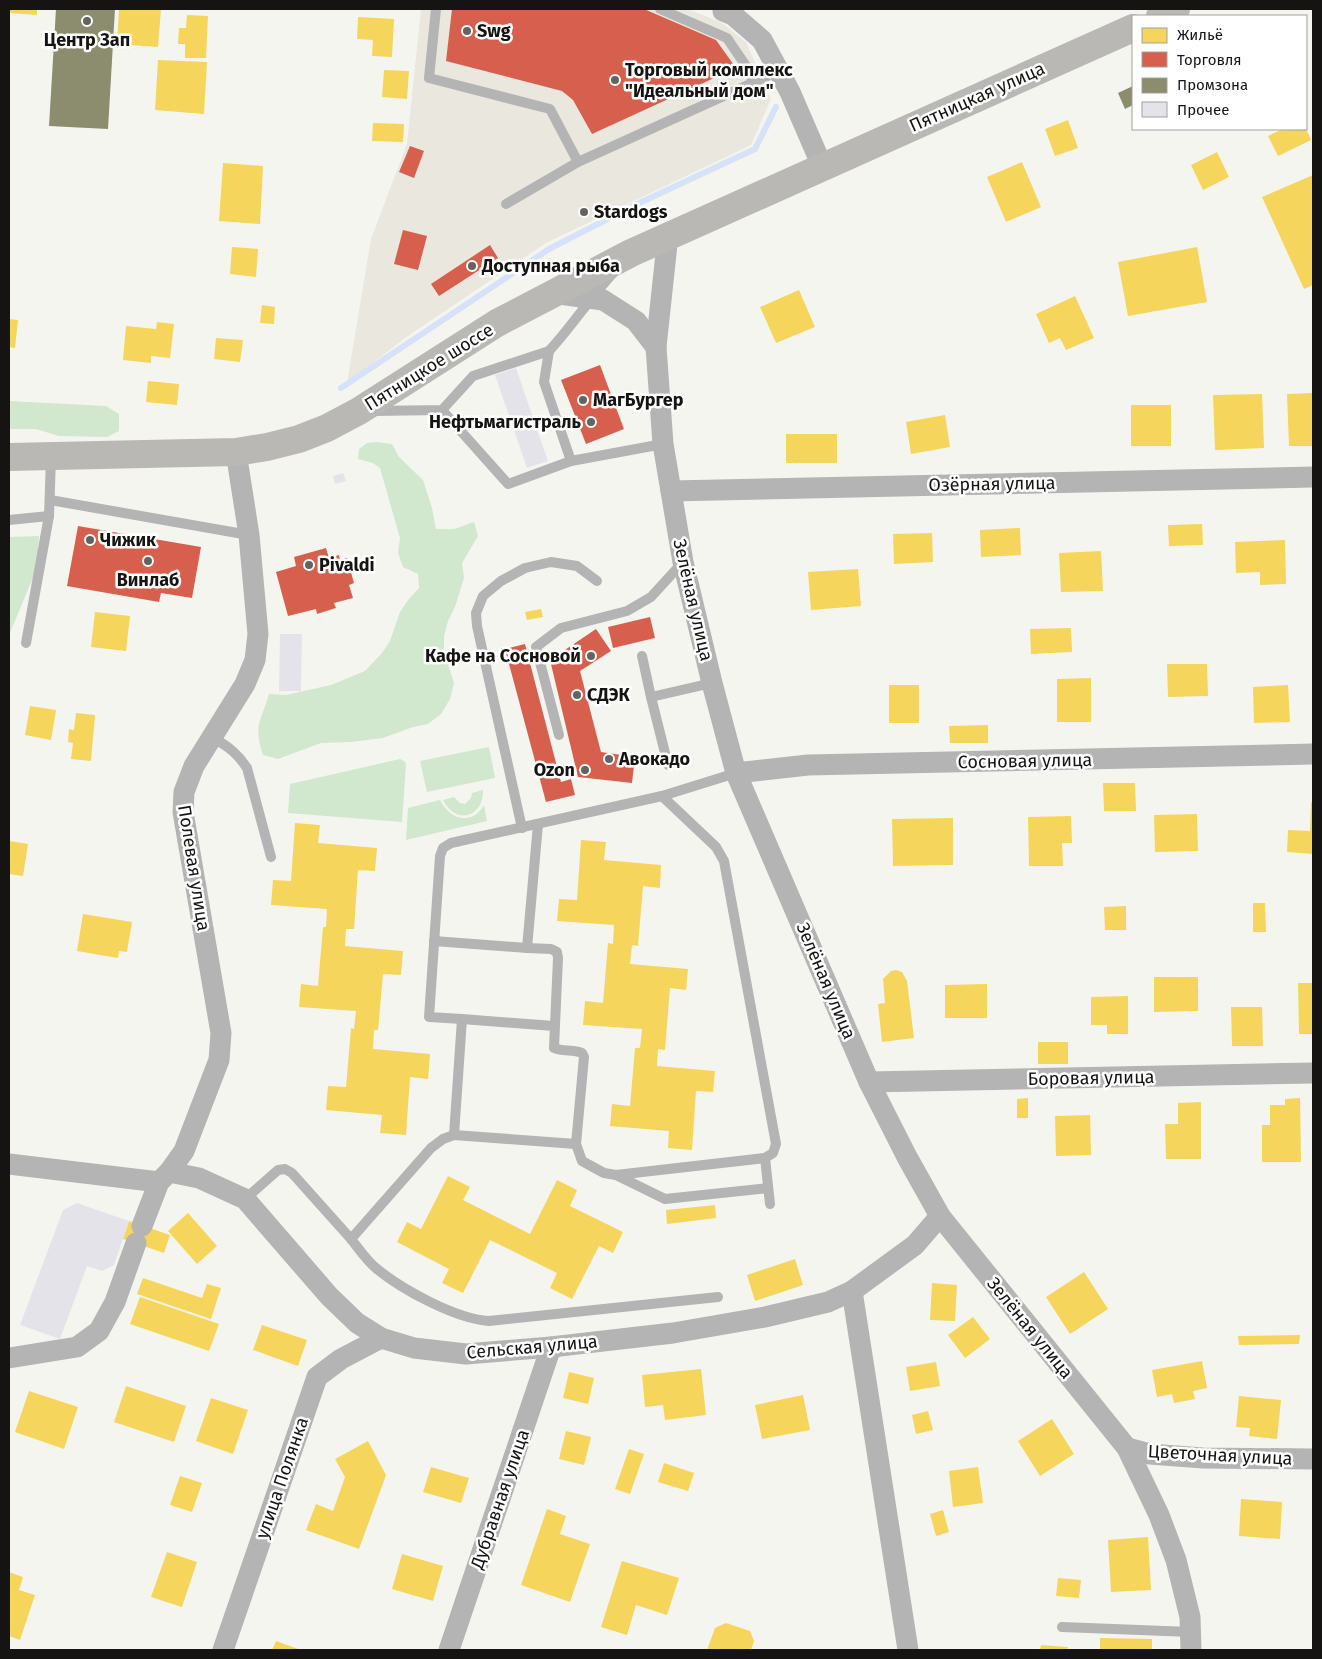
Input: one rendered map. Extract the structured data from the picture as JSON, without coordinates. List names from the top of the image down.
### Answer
{
  "streets": {
    "main road": ["Пятницкая улица", "Пятницкое шоссе"],
    "street": [
      "Озёрная улица",
      "Зелёная улица",
      "Сосновая улица",
      "Полевая улица",
      "Боровая улица",
      "Сельская улица",
      "Цветочная улица",
      "улица Полянка",
      "Дубравная улица"
    ]
  },
  "crossings": [
    ["Пятницкая улица", "Пятницкое шоссе"],
    ["Пятницкое шоссе", "Зелёная улица"],
    ["Пятницкое шоссе", "Полевая улица"],
    ["Озёрная улица", "Зелёная улица"],
    ["Зелёная улица", "Сосновая улица"],
    ["Зелёная улица", "Боровая улица"],
    ["Зелёная улица", "Сельская улица"],
    ["Зелёная улица", "Цветочная улица"],
    ["Полевая улица", "Сельская улица"],
    ["Сельская улица", "улица Полянка"],
    ["Сельская улица", "Дубравная улица"]
  ],
  "places": [
    "Центр Зап",
    "Swg",
    "Торговый комплекс \"Идеальный дом\"",
    "Stardogs",
    "Доступная рыба",
    "МагБургер",
    "Нефтьмагистраль",
    "Чижик",
    "Винлаб",
    "Pivaldi",
    "Кафе на Сосновой",
    "СДЭК",
    "Авокадо",
    "Ozon"
  ],
  "legend": [
    "Жильё",
    "Торговля",
    "Промзона",
    "Прочее"
  ]
}
